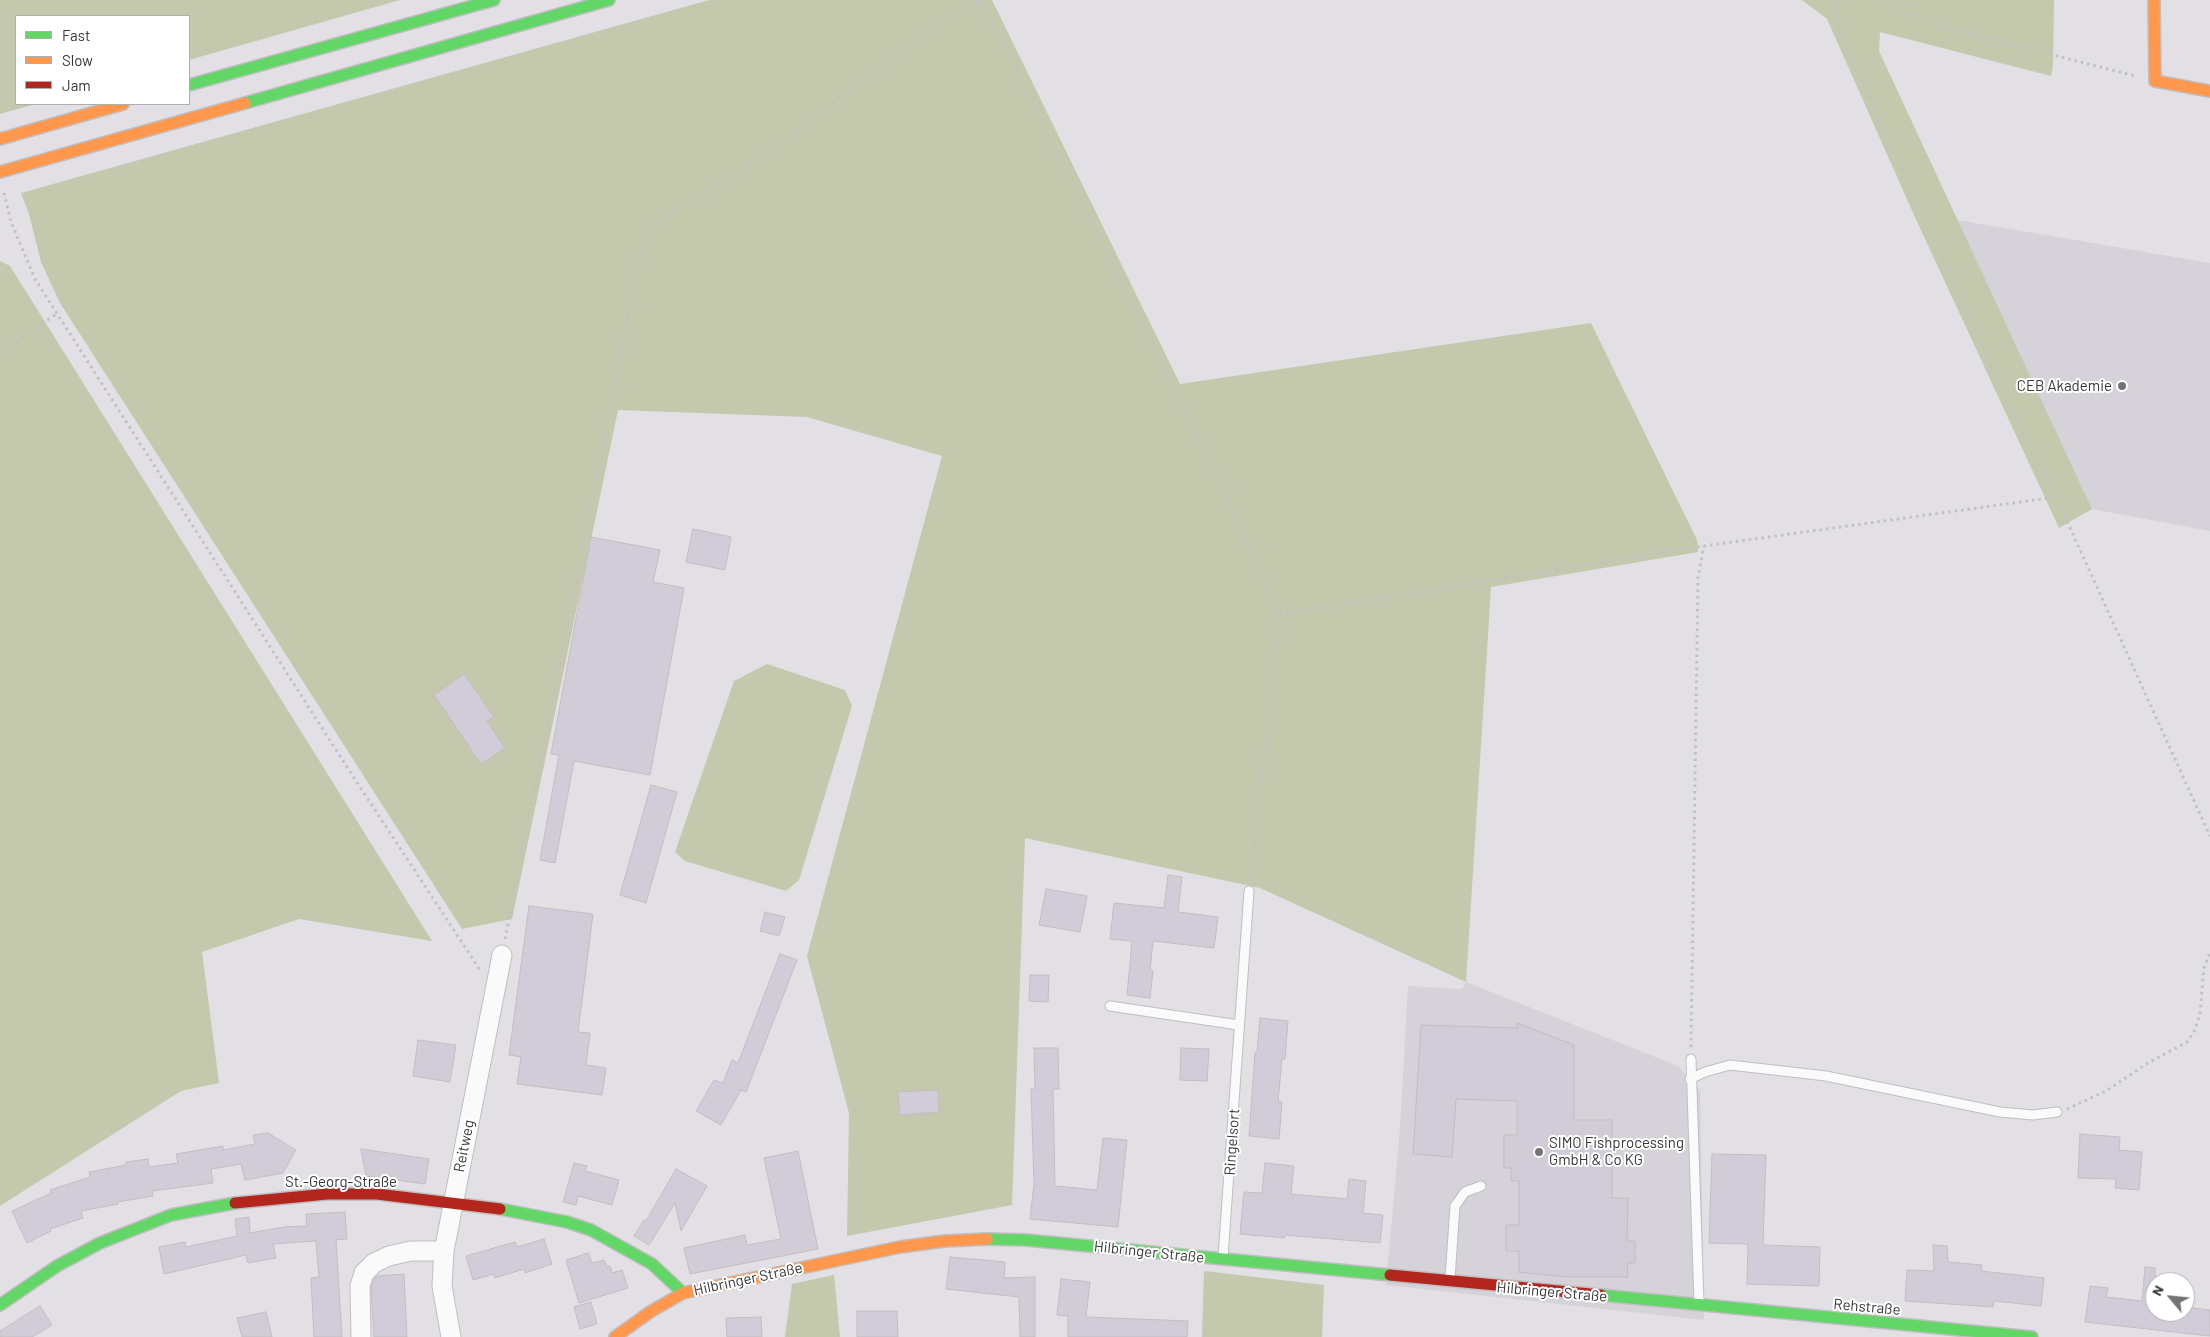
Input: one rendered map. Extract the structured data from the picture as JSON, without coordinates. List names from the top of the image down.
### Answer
{
  "streets": {
    "main road": ["St.-Georg-Straße", "Hilbringer Straße", "Rehstraße"],
    "street": ["Reitweg"],
    "lane": ["Ringelsort"]
  },
  "crossings": [
    ["Ringelsort", "Hilbringer Straße"],
    ["Reitweg", "St.-Georg-Straße"],
    ["St.-Georg-Straße", "Hilbringer Straße"],
    ["Hilbringer Straße", "Rehstraße"]
  ],
  "places": ["CEB Akademie", "SIMO Fishprocessing GmbH & Co KG"],
  "legend": ["Fast", "Slow", "Jam"],
  "north": "top left"
}
